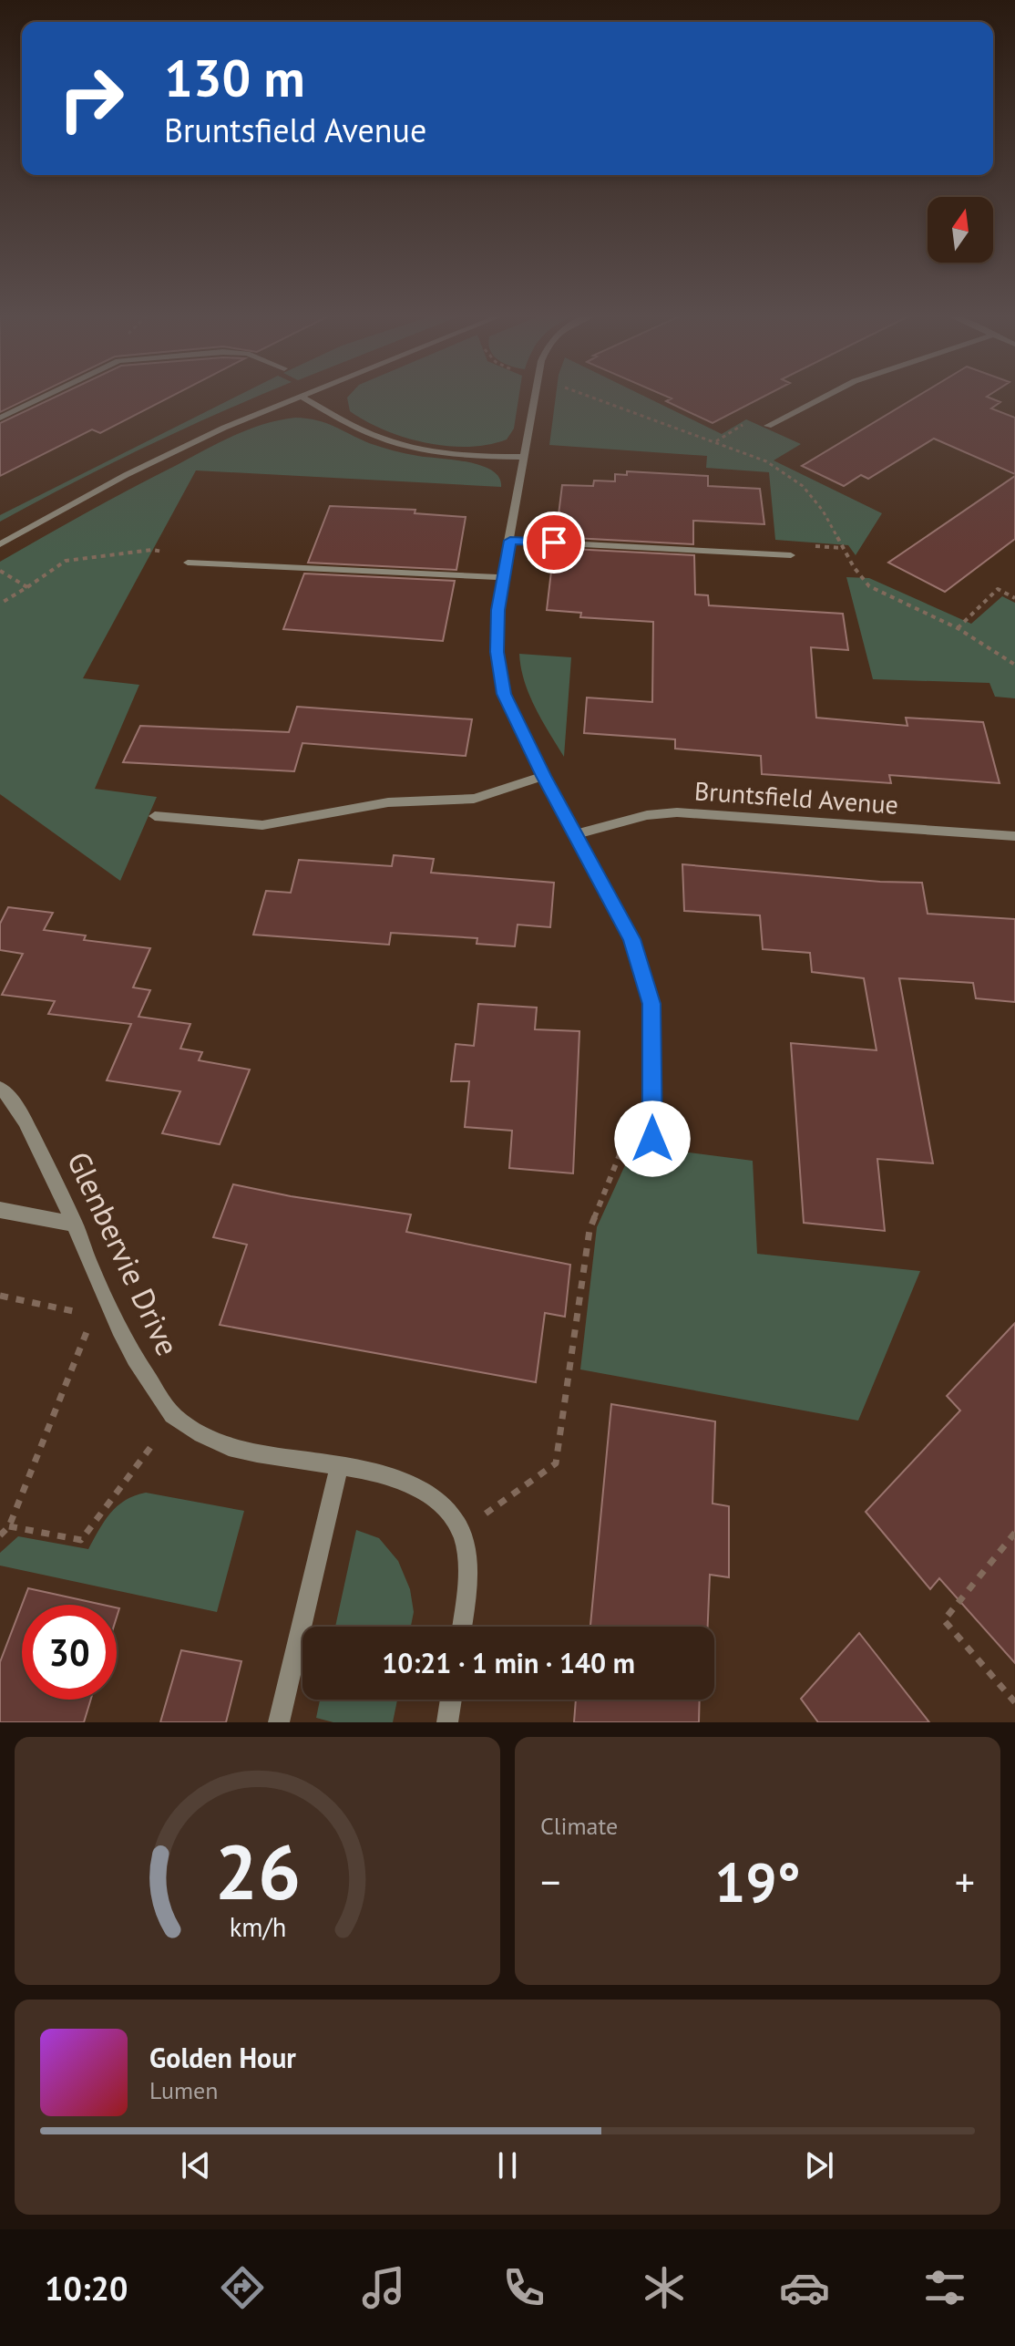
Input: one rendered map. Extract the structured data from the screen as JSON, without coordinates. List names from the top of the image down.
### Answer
{
  "streets": {
    "street": ["Bruntsfield Avenue", "Glenbervie Drive"]
  },
  "north": "top",
  "page": {
    "turn": ["130 m", "Bruntsfield Avenue"],
    "limit": "30",
    "trip": "10:21 · 1 min · 140 m",
    "tile": "Climate",
    "heat": ["−", "19°", "+"],
    "song": ["Golden Hour", "Lumen"],
    "tabs": "10:20",
    "gauge": ["26", "km/h"]
  }
}
